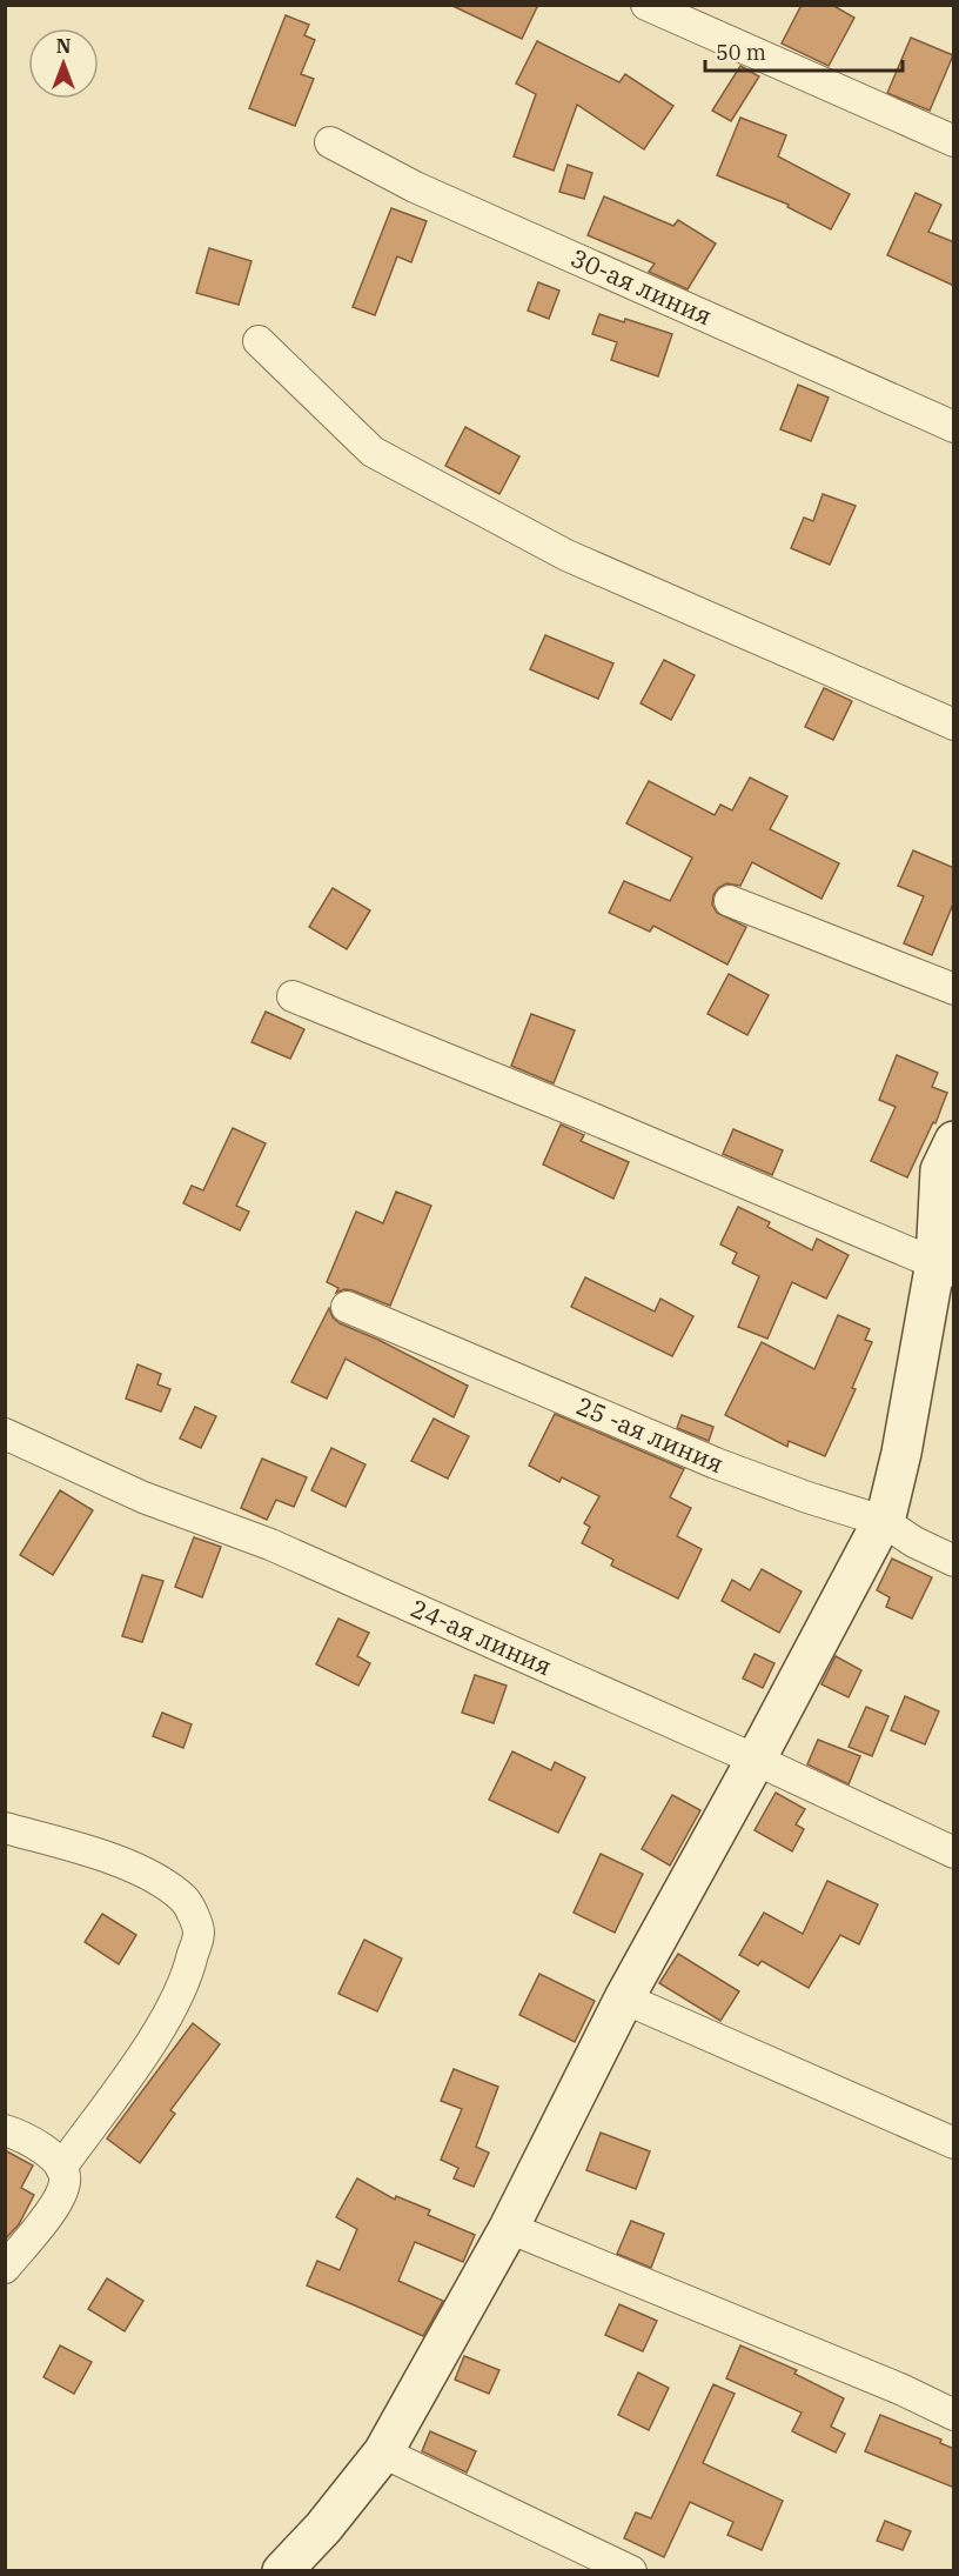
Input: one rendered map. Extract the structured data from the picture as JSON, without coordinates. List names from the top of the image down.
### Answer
{
  "streets": {
    "street": ["30-ая линия", "25 -ая линия", "24-ая линия"]
  },
  "scale_bar": "50 m",
  "north": "top"
}
